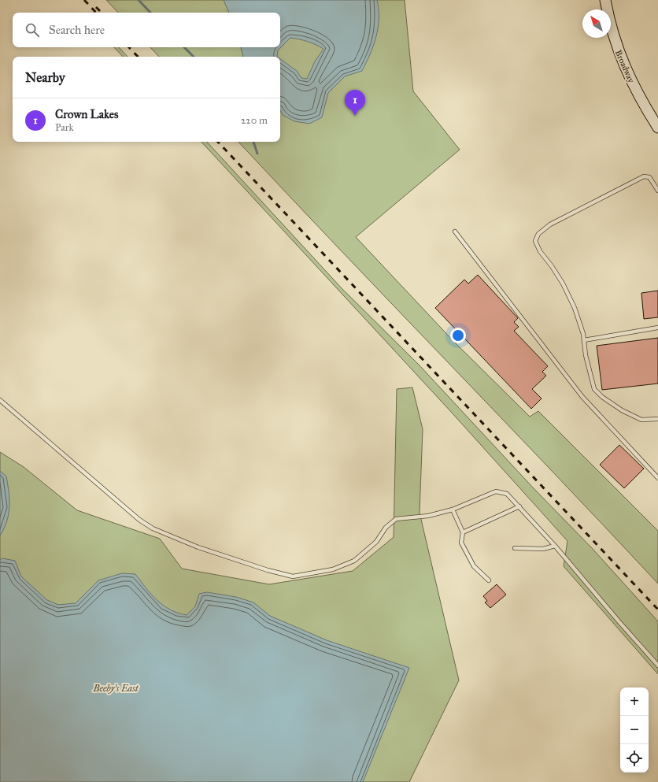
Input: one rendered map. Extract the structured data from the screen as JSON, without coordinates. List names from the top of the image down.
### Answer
{
  "streets": {
    "main road": ["Broadway"]
  },
  "water": ["Beeby's East"],
  "north": "top left",
  "page": {
    "search": "Search here",
    "heading": "Nearby",
    "pins": "1",
    "list": [
      {
        "mark": "1",
        "name": "Crown Lakes",
        "note": "Park",
        "value": "220 m"
      }
    ],
    "map_buttons": ["+", "−"]
  }
}
